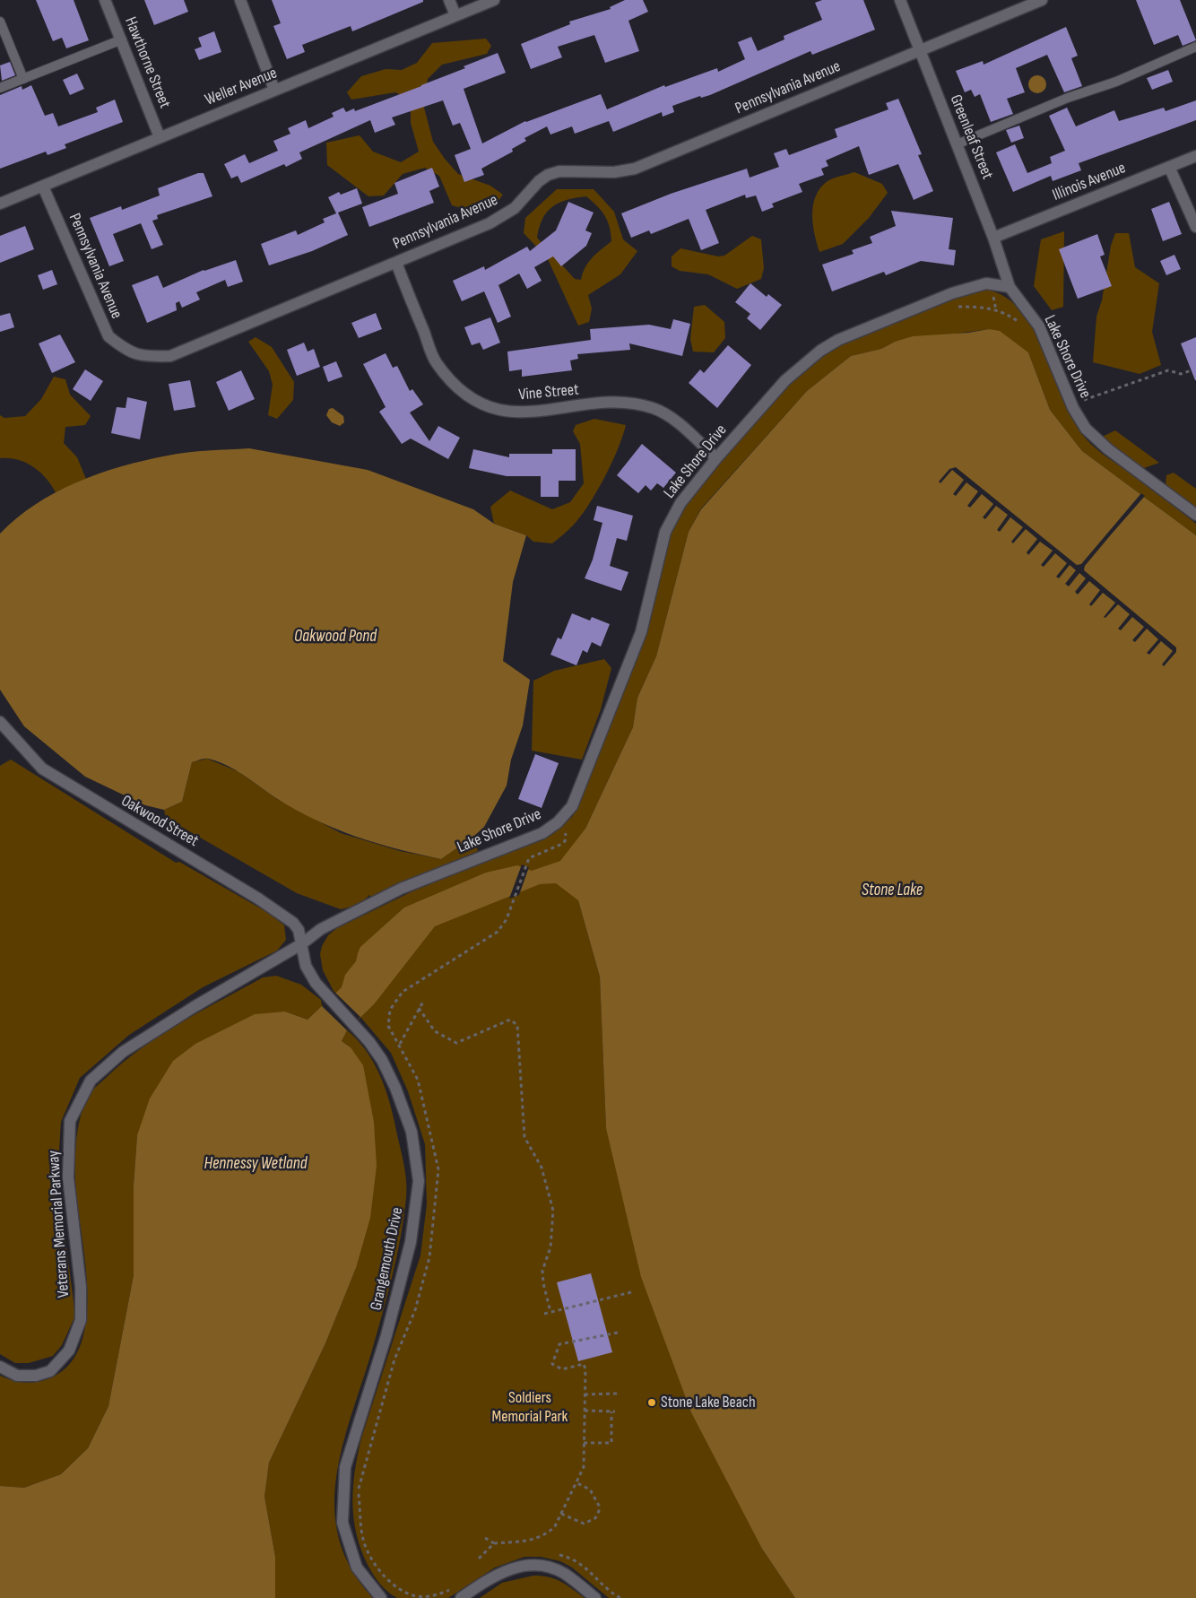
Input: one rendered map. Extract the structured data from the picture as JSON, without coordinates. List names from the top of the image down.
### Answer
{
  "streets": {
    "street": [
      "Hawthorne Street",
      "Weller Avenue",
      "Pennsylvania Avenue",
      "Greenleaf Street",
      "Illinois Avenue",
      "Lake Shore Drive",
      "Vine Street",
      "Oakwood Street",
      "Veterans Memorial Parkway",
      "Grangemouth Drive"
    ]
  },
  "crossings": [
    ["Hawthorne Street", "Weller Avenue"],
    ["Weller Avenue", "Pennsylvania Avenue"],
    ["Pennsylvania Avenue", "Greenleaf Street"],
    ["Pennsylvania Avenue", "Vine Street"],
    ["Greenleaf Street", "Illinois Avenue"],
    ["Greenleaf Street", "Lake Shore Drive"],
    ["Lake Shore Drive", "Vine Street"],
    ["Lake Shore Drive", "Oakwood Street"],
    ["Lake Shore Drive", "Veterans Memorial Parkway"],
    ["Lake Shore Drive", "Grangemouth Drive"],
    ["Oakwood Street", "Veterans Memorial Parkway"],
    ["Oakwood Street", "Grangemouth Drive"],
    ["Veterans Memorial Parkway", "Grangemouth Drive"]
  ],
  "water": ["Oakwood Pond", "Stone Lake", "Hennessy Wetland"],
  "parks": ["Soldiers Memorial Park"],
  "places": ["Stone Lake Beach"]
}
